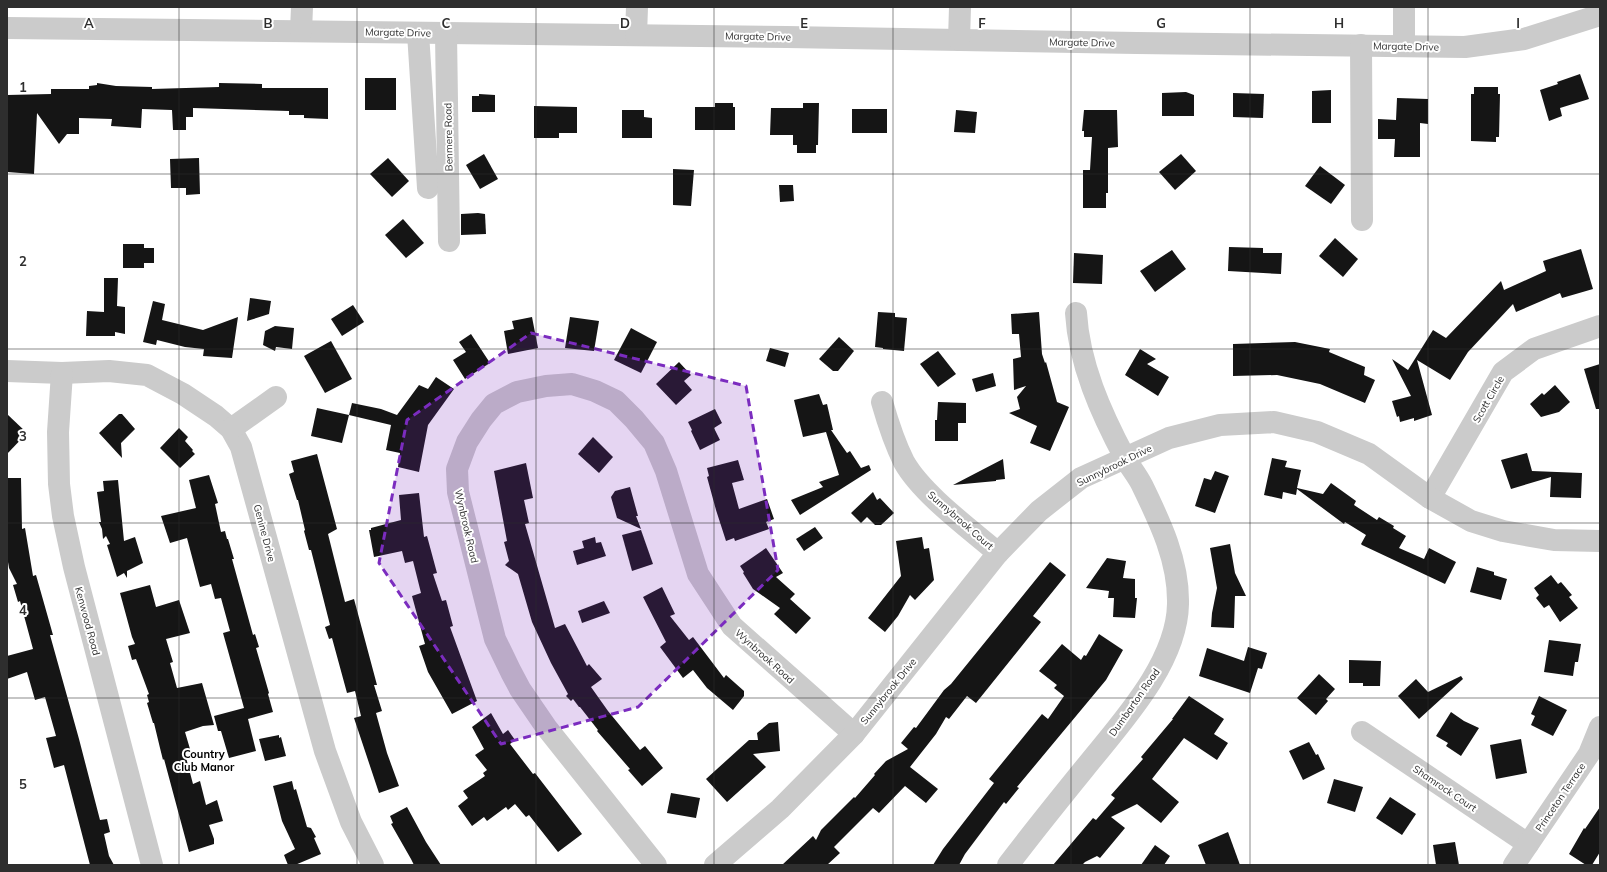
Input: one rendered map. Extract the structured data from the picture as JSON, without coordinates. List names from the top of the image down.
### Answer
{
  "streets": {
    "street": [
      "Margate Drive",
      "Benmere Road",
      "Scott Circle",
      "Sunnybrook Drive",
      "Sunnybrook Court",
      "Wynbrook Road",
      "Genine Drive",
      "Kenwood Road",
      "Dumbarton Road",
      "Shamrock Court",
      "Princeton Terrace"
    ]
  },
  "crossings": [
    ["Margate Drive", "Benmere Road"],
    ["Scott Circle", "Sunnybrook Drive"],
    ["Sunnybrook Drive", "Sunnybrook Court"],
    ["Sunnybrook Drive", "Wynbrook Road"],
    ["Sunnybrook Drive", "Dumbarton Road"],
    ["Genine Drive", "Kenwood Road"],
    ["Shamrock Court", "Princeton Terrace"]
  ],
  "districts": ["Country Club Manor"],
  "grid": {
    "columns": [
      "A",
      "B",
      "C",
      "D",
      "E",
      "F",
      "G",
      "H",
      "I"
    ],
    "rows": [
      "1",
      "2",
      "3",
      "4",
      "5"
    ]
  }
}
